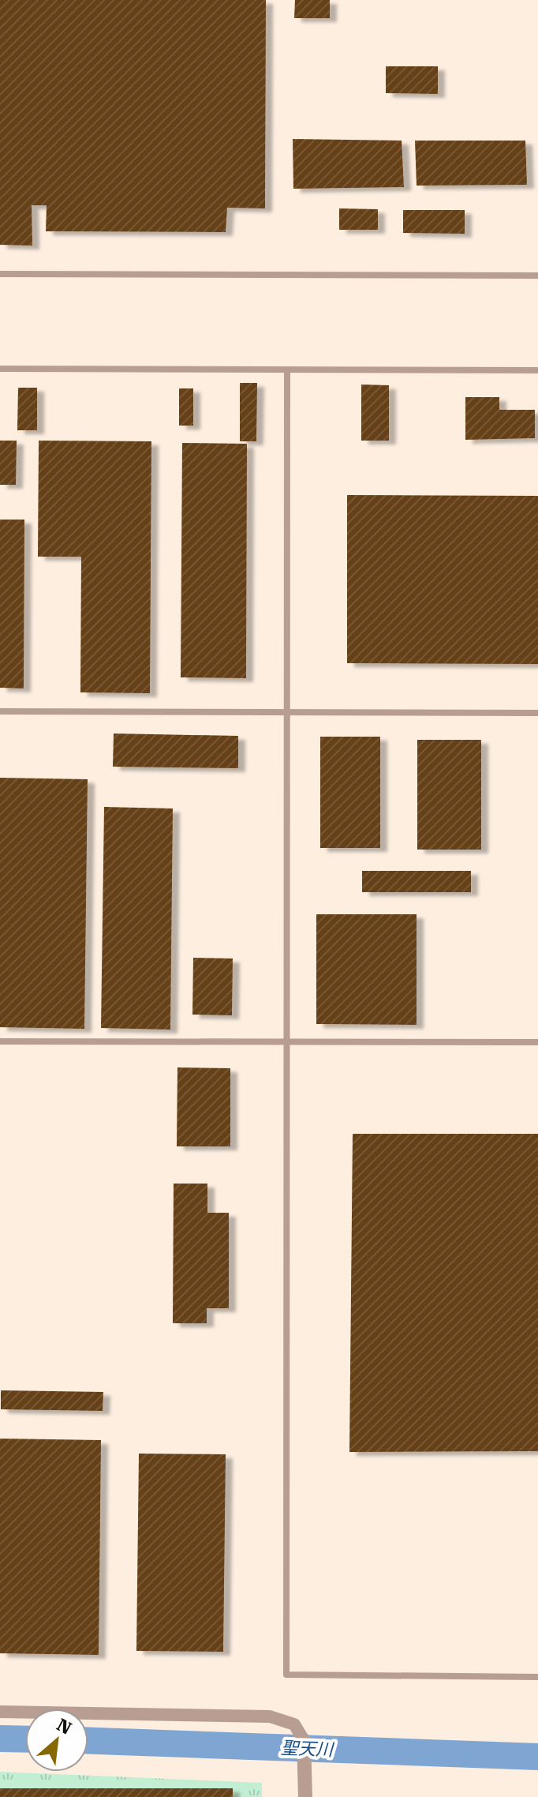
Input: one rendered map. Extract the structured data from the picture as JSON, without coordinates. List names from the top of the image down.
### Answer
{
  "water": ["聖天川"],
  "north": "top right"
}
